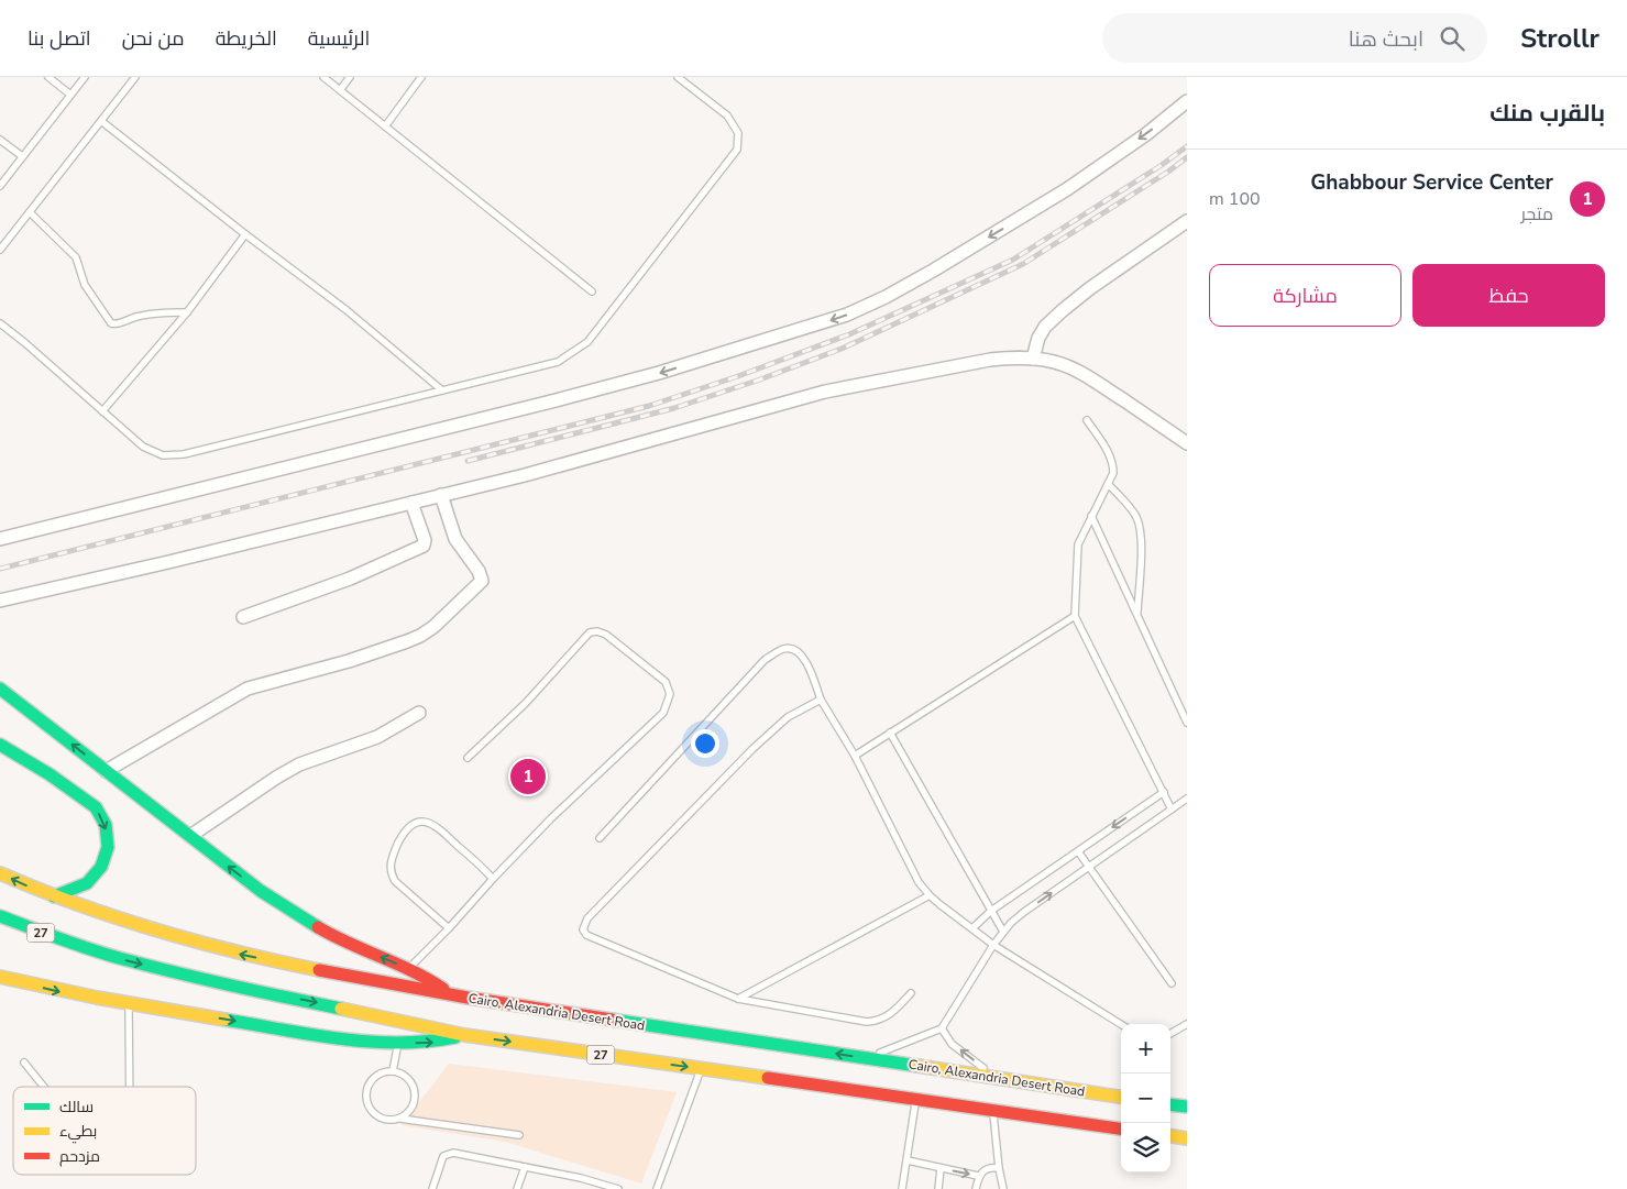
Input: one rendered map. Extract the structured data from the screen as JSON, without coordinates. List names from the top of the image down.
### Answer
{
  "streets": {
    "highway": ["27", "Cairo, Alexandria Desert Road"]
  },
  "legend": ["سالك", "بطيء", "مزدحم"],
  "page": {
    "header": "Strollr",
    "search": "ابحث هنا",
    "nav": [
      "الرئيسية",
      "الخريطة",
      "من نحن",
      "اتصل بنا"
    ],
    "heading": "بالقرب منك",
    "list": [
      {
        "mark": "1",
        "name": "Ghabbour Service Center",
        "note": "متجر",
        "value": "100 m"
      }
    ],
    "buttons": ["حفظ", "مشاركة"],
    "pins": "1",
    "map_buttons": ["+", "−"]
  }
}
